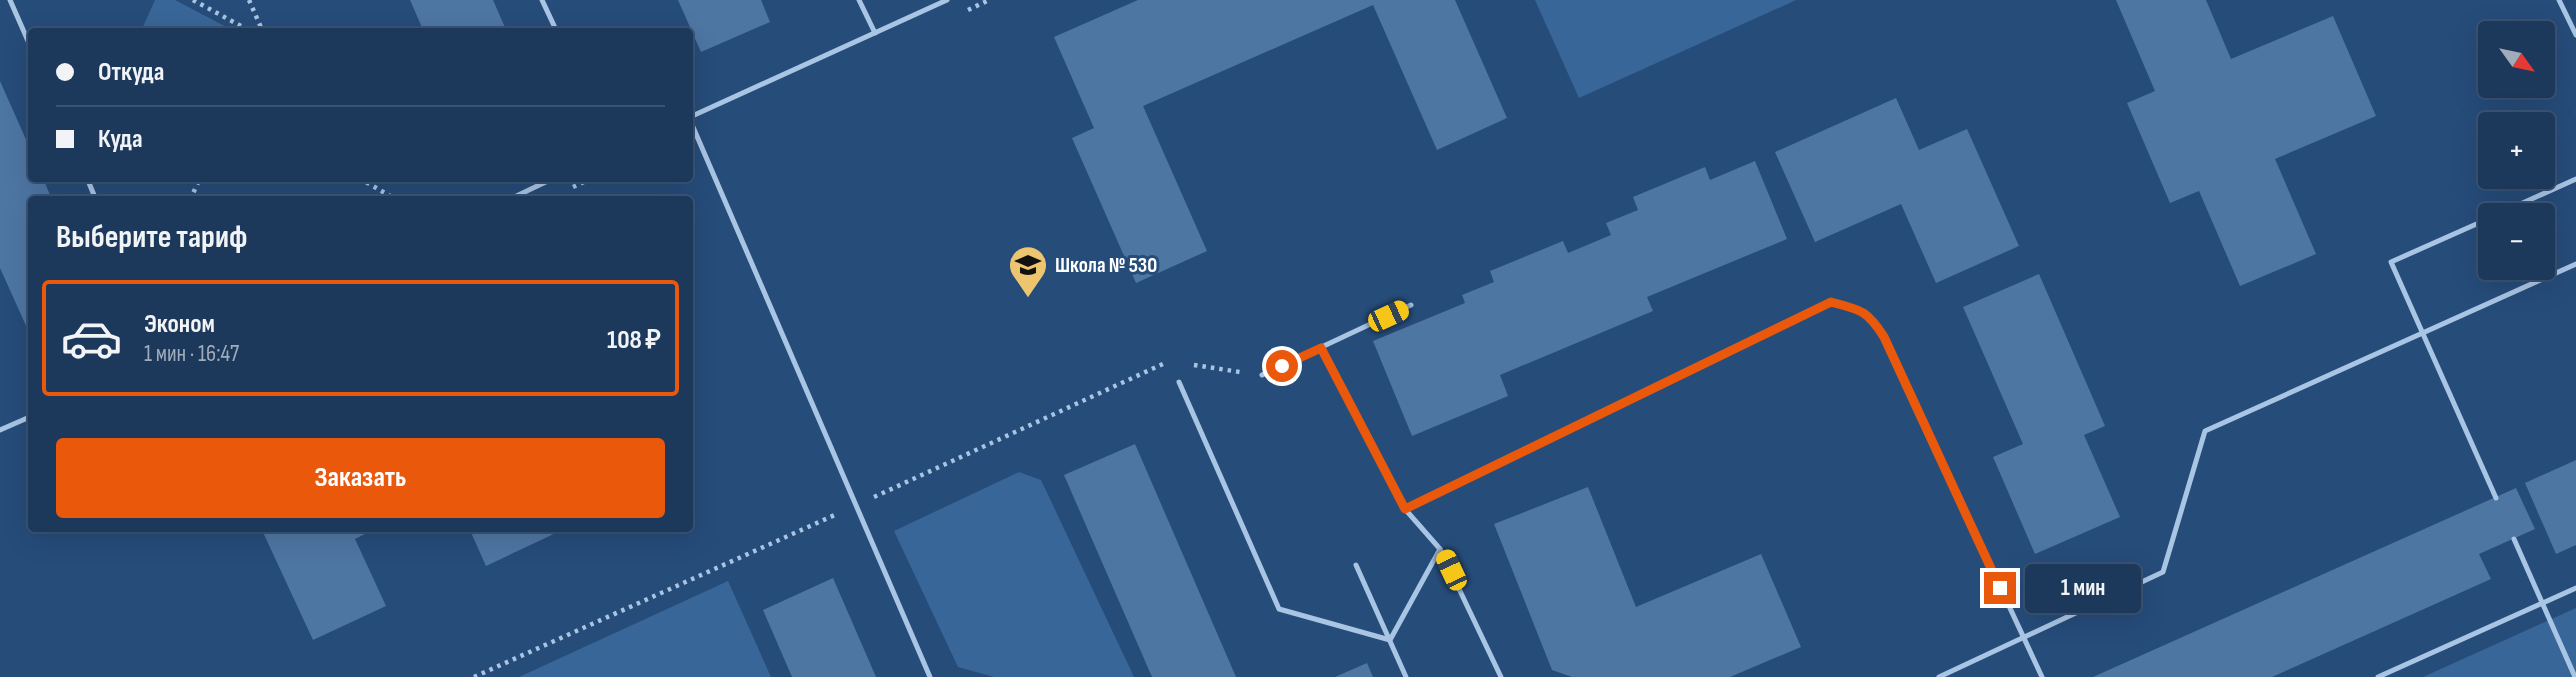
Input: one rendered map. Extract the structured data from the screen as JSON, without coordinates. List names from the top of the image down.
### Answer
{
  "places": {
    "school or university": ["Школа № 530"]
  },
  "north": "bottom right",
  "page": {
    "map_buttons": ["+", "−"],
    "banner": ["Откуда", "Куда"],
    "heading": "Выберите тариф",
    "list": [
      {
        "name": "Эконом",
        "note": "1 мин · 16:47",
        "value": "108 ₽"
      }
    ],
    "buttons": "Заказать",
    "bubble": "1 мин"
  }
}
